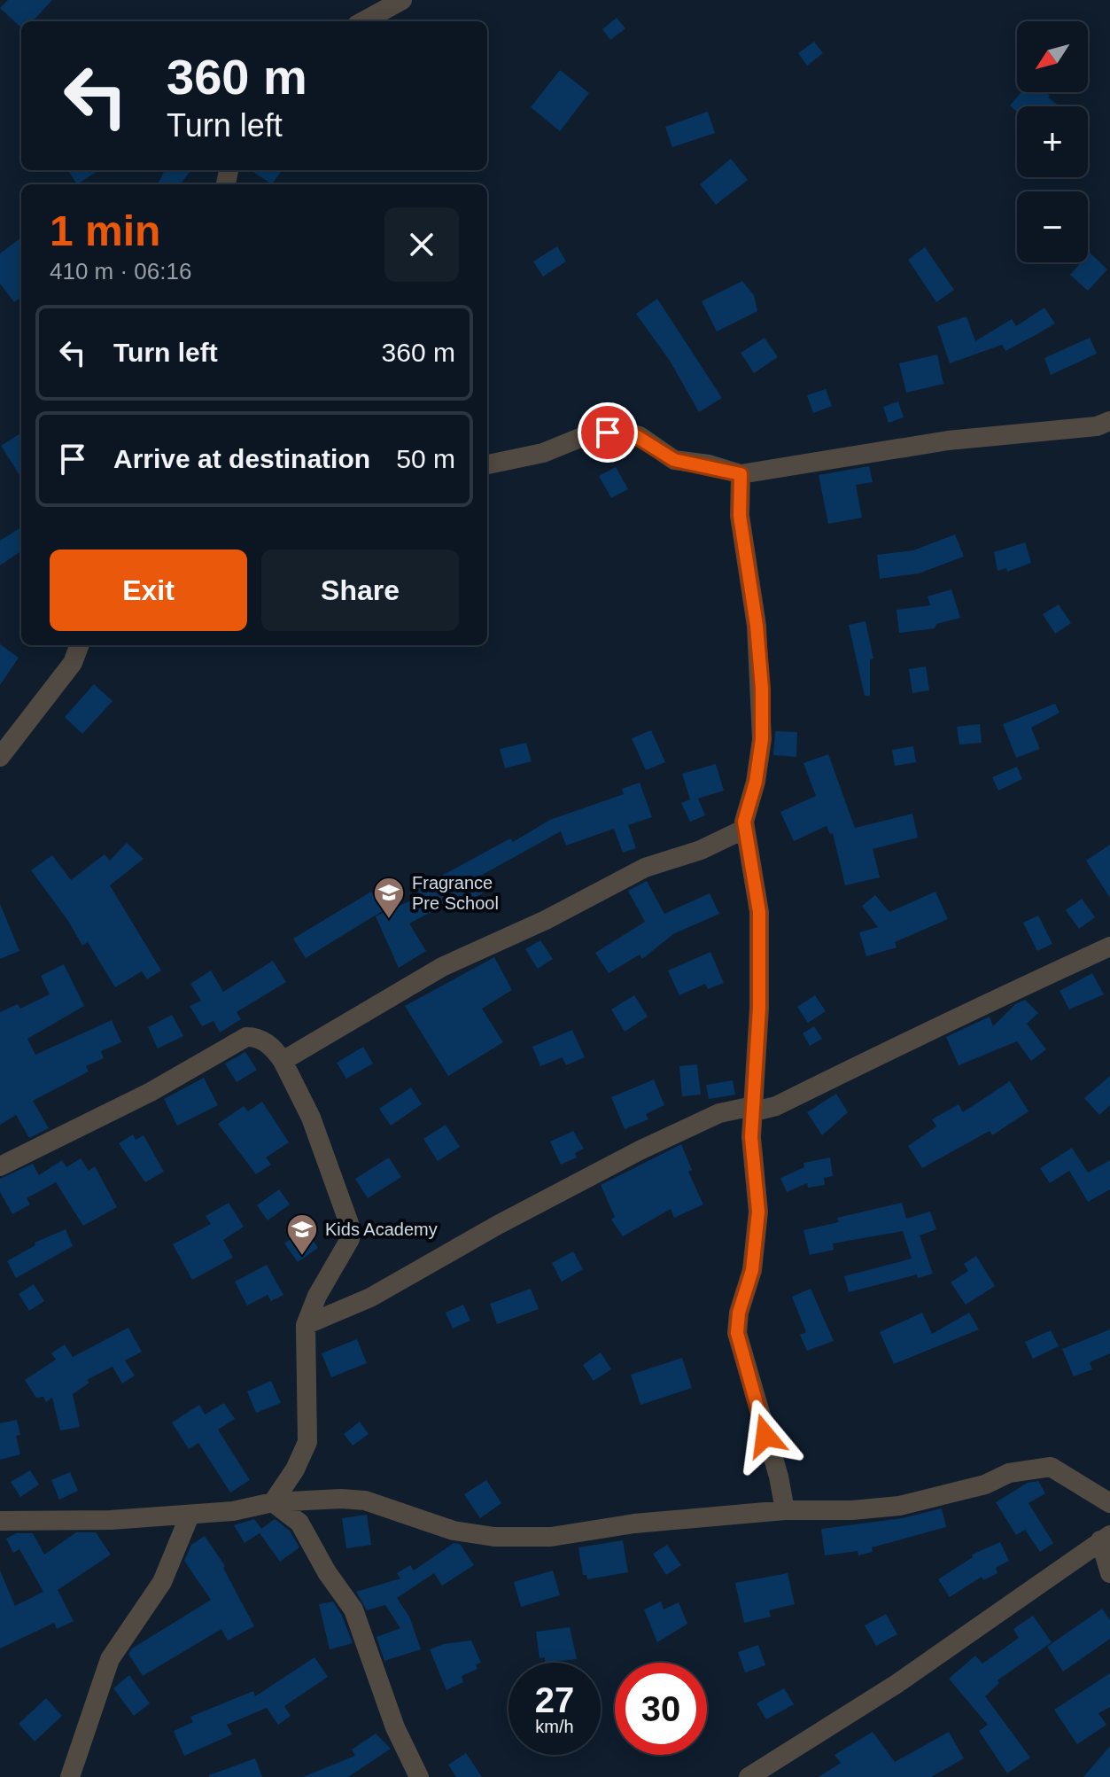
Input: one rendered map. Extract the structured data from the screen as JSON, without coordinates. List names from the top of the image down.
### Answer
{
  "places": {
    "school or university": ["Fragrance Pre School", "Kids Academy"]
  },
  "north": "bottom left",
  "page": {
    "map_buttons": ["+", "−"],
    "turn": ["360 m", "Turn left"],
    "heading": ["1 min", "410 m · 06:16"],
    "list": [
      {
        "name": "Turn left",
        "value": "360 m"
      },
      {
        "name": "Arrive at destination",
        "value": "50 m"
      }
    ],
    "buttons": ["Exit", "Share"],
    "speed": "27 km/h",
    "limit": "30"
  }
}
